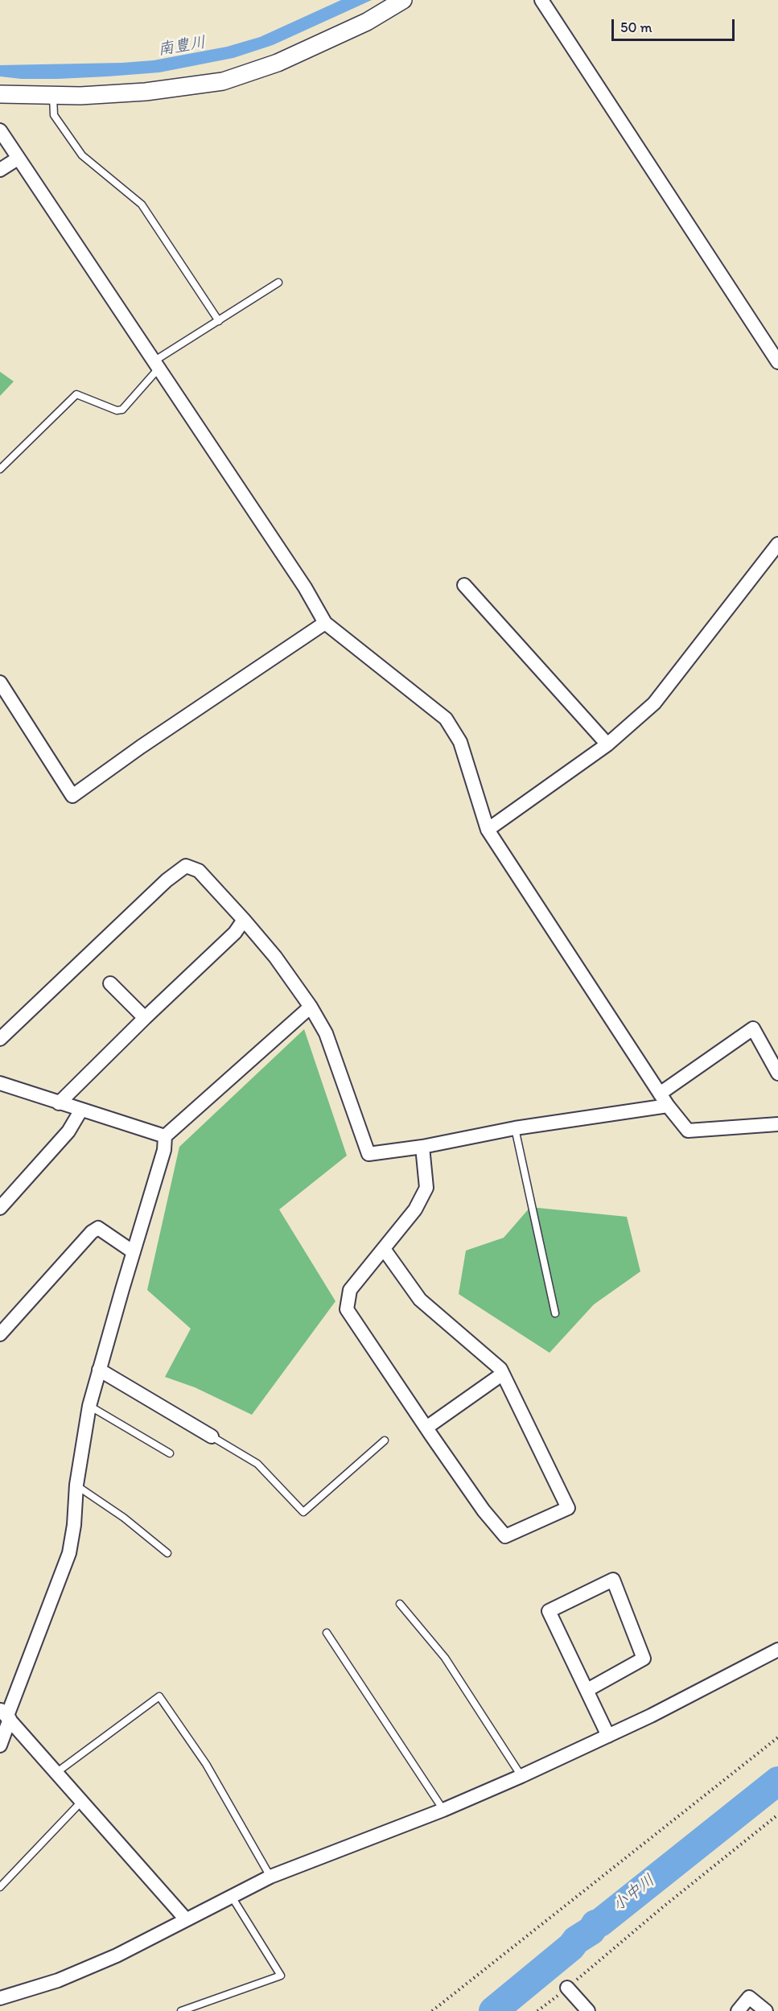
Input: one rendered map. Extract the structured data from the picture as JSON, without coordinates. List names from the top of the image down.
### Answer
{
  "water": ["南豊川", "小中川"],
  "scale_bar": "50 m"
}
